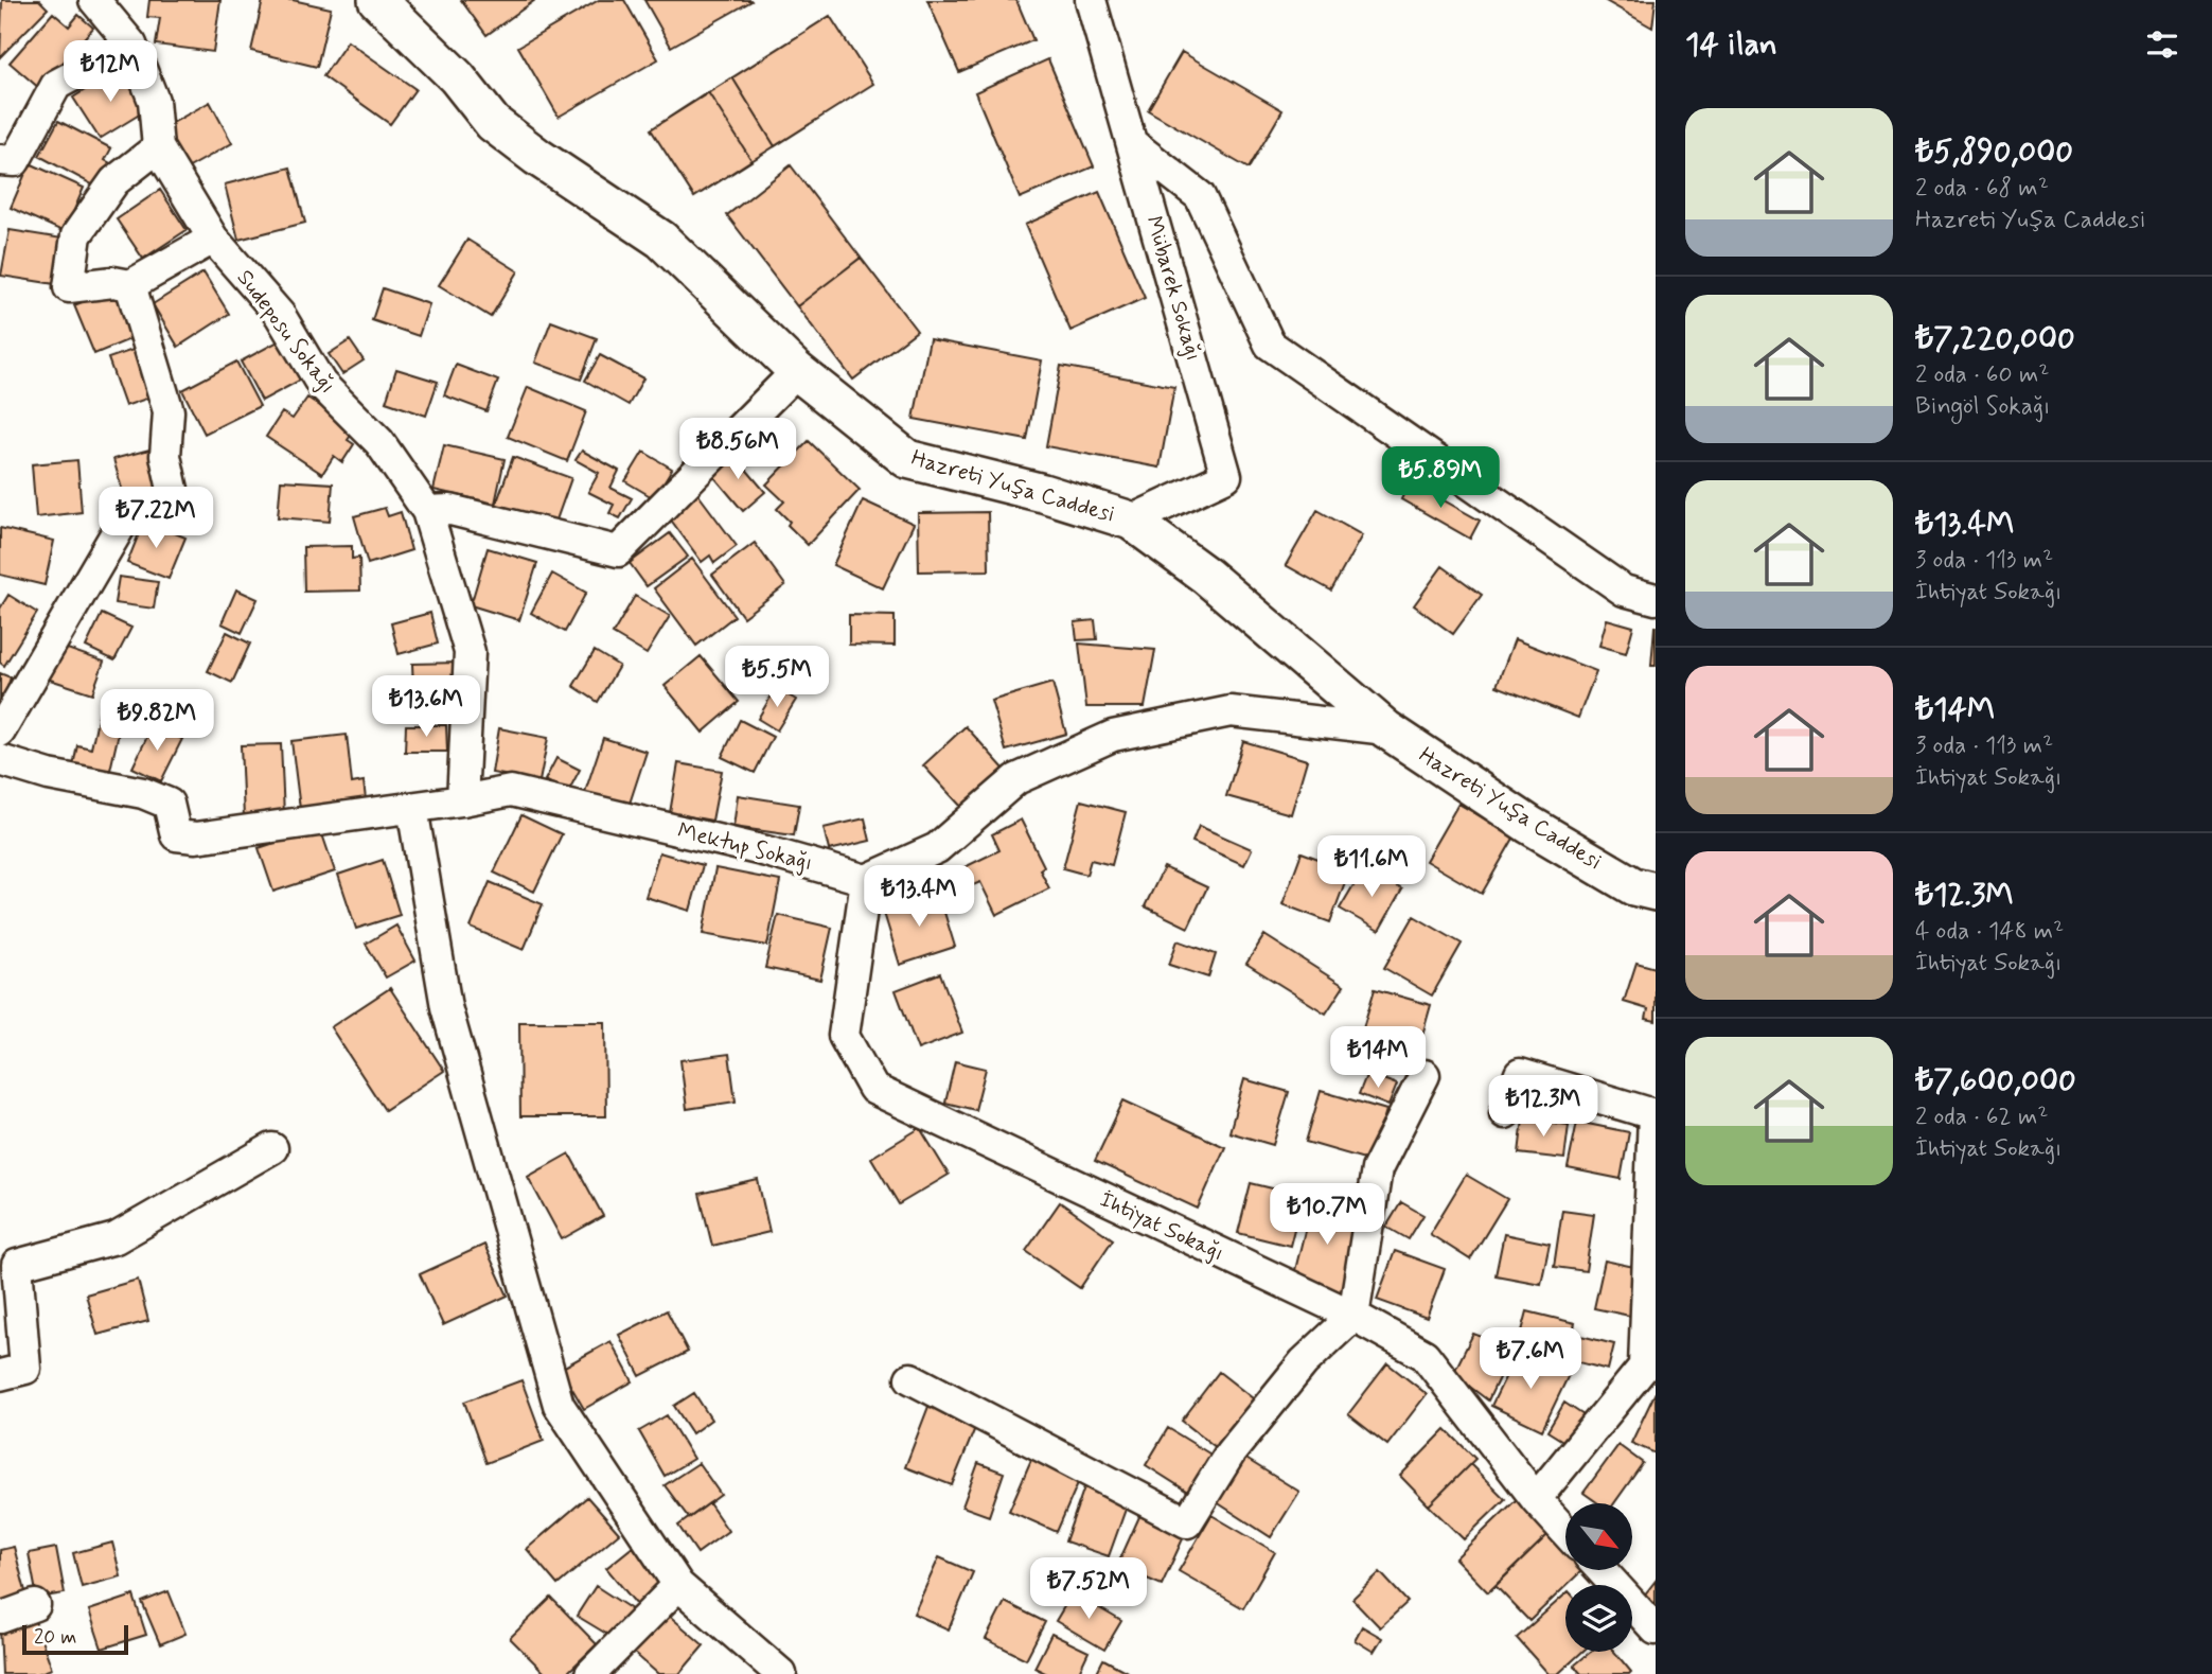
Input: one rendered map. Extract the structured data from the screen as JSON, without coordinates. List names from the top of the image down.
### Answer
{
  "streets": {
    "street": [
      "Mübarek Sokağı",
      "Sudeposu Sokağı",
      "Hazreti Yuşa Caddesi",
      "Mektup Sokağı",
      "İhtiyat Sokağı"
    ]
  },
  "crossings": [
    ["Mübarek Sokağı", "Hazreti Yuşa Caddesi"],
    ["Sudeposu Sokağı", "Mektup Sokağı"],
    ["Mektup Sokağı", "İhtiyat Sokağı"]
  ],
  "scale_bar": "20 m",
  "north": "bottom right",
  "page": {
    "heading": "14 ilan",
    "price": [
      "₺12M",
      "₺8.56M",
      "₺5.89M",
      "₺7.22M",
      "₺5.5M",
      "₺13.6M",
      "₺9.82M",
      "₺11.6M",
      "₺13.4M",
      "₺14M",
      "₺12.3M",
      "₺10.7M",
      "₺7.6M",
      "₺7.52M"
    ],
    "list": [
      {
        "name": "₺5,890,000",
        "note": "2 oda · 68 m² · Hazreti Yuşa Caddesi"
      },
      {
        "name": "₺7,220,000",
        "note": "2 oda · 60 m² · Bingöl Sokağı"
      },
      {
        "name": "₺13.4M",
        "note": "3 oda · 113 m² · İhtiyat Sokağı"
      },
      {
        "name": "₺14M",
        "note": "3 oda · 113 m² · İhtiyat Sokağı"
      },
      {
        "name": "₺12.3M",
        "note": "4 oda · 148 m² · İhtiyat Sokağı"
      },
      {
        "name": "₺7,600,000",
        "note": "2 oda · 62 m² · İhtiyat Sokağı"
      }
    ],
    "scale": "20 m"
  }
}
